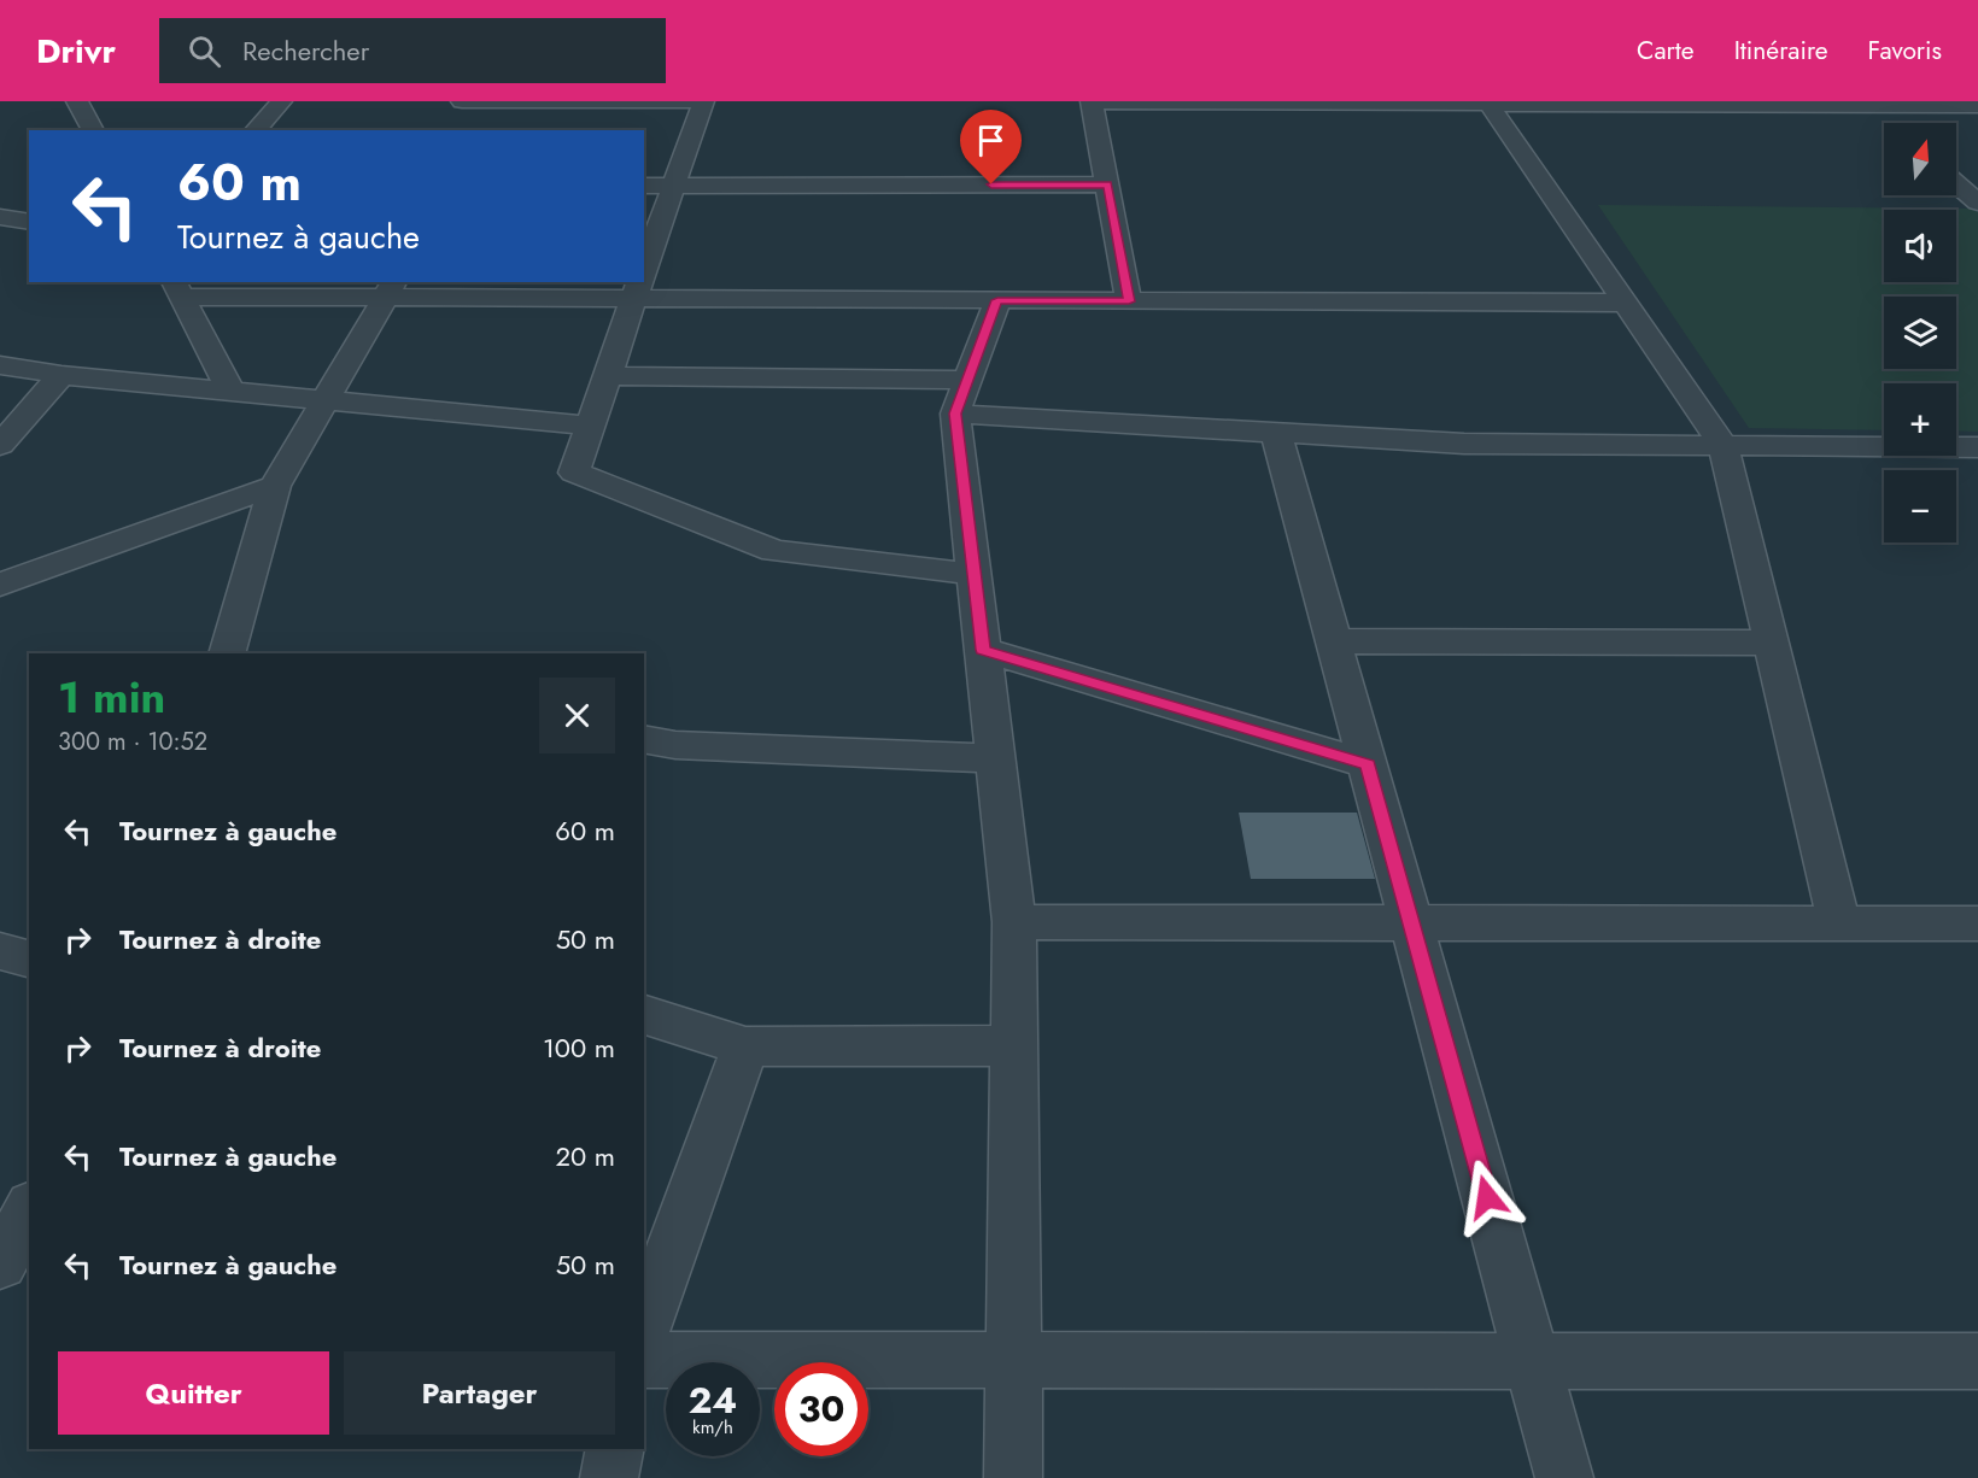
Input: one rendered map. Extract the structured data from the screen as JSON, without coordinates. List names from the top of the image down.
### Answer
{
  "north": "top",
  "page": {
    "header": "Drivr",
    "search": "Rechercher",
    "nav": ["Carte", "Itinéraire", "Favoris"],
    "map_buttons": ["+", "−"],
    "turn": ["60 m", "Tournez à gauche"],
    "heading": ["1 min", "300 m · 10:52"],
    "list": [
      {
        "name": "Tournez à gauche",
        "value": "60 m"
      },
      {
        "name": "Tournez à droite",
        "value": "50 m"
      },
      {
        "name": "Tournez à droite",
        "value": "100 m"
      },
      {
        "name": "Tournez à gauche",
        "value": "20 m"
      },
      {
        "name": "Tournez à gauche",
        "value": "50 m"
      }
    ],
    "buttons": ["Quitter", "Partager"],
    "speed": "24 km/h",
    "limit": "30"
  }
}
